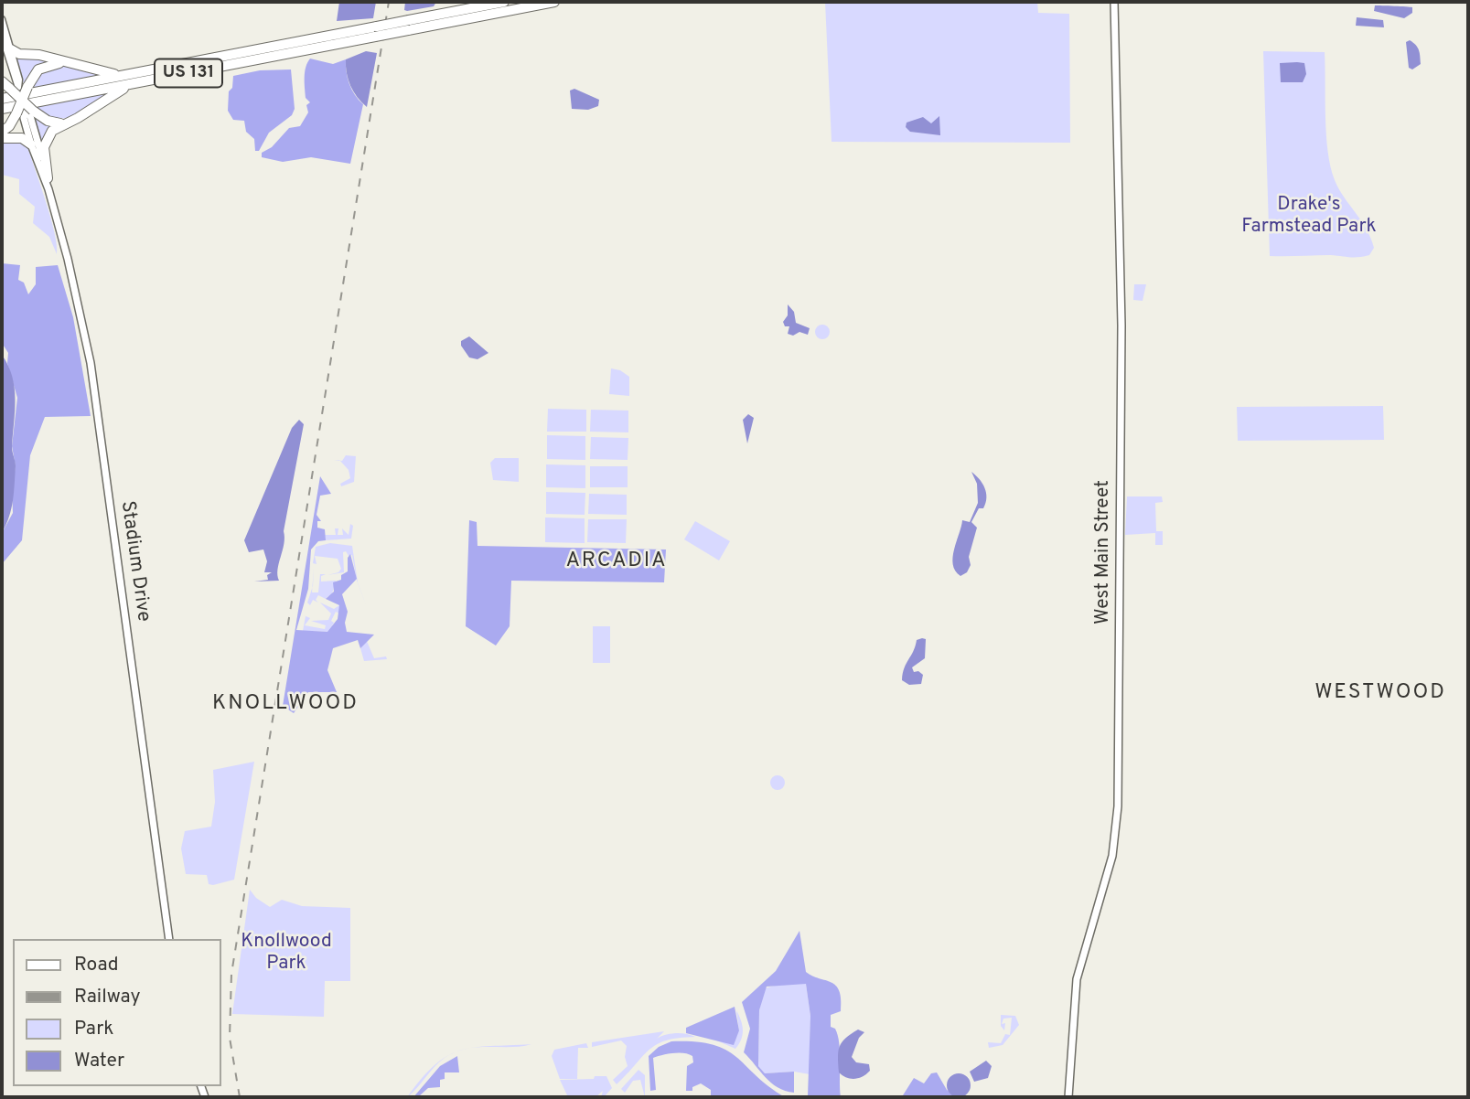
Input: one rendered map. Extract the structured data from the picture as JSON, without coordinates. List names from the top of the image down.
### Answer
{
  "streets": {
    "highway": ["US 131"],
    "main road": ["West Main Street", "Stadium Drive"]
  },
  "districts": ["ARCADIA", "WESTWOOD", "KNOLLWOOD"],
  "parks": ["Drake's Farmstead Park", "Knollwood Park"],
  "legend": [
    "Road",
    "Railway",
    "Park",
    "Water"
  ]
}
